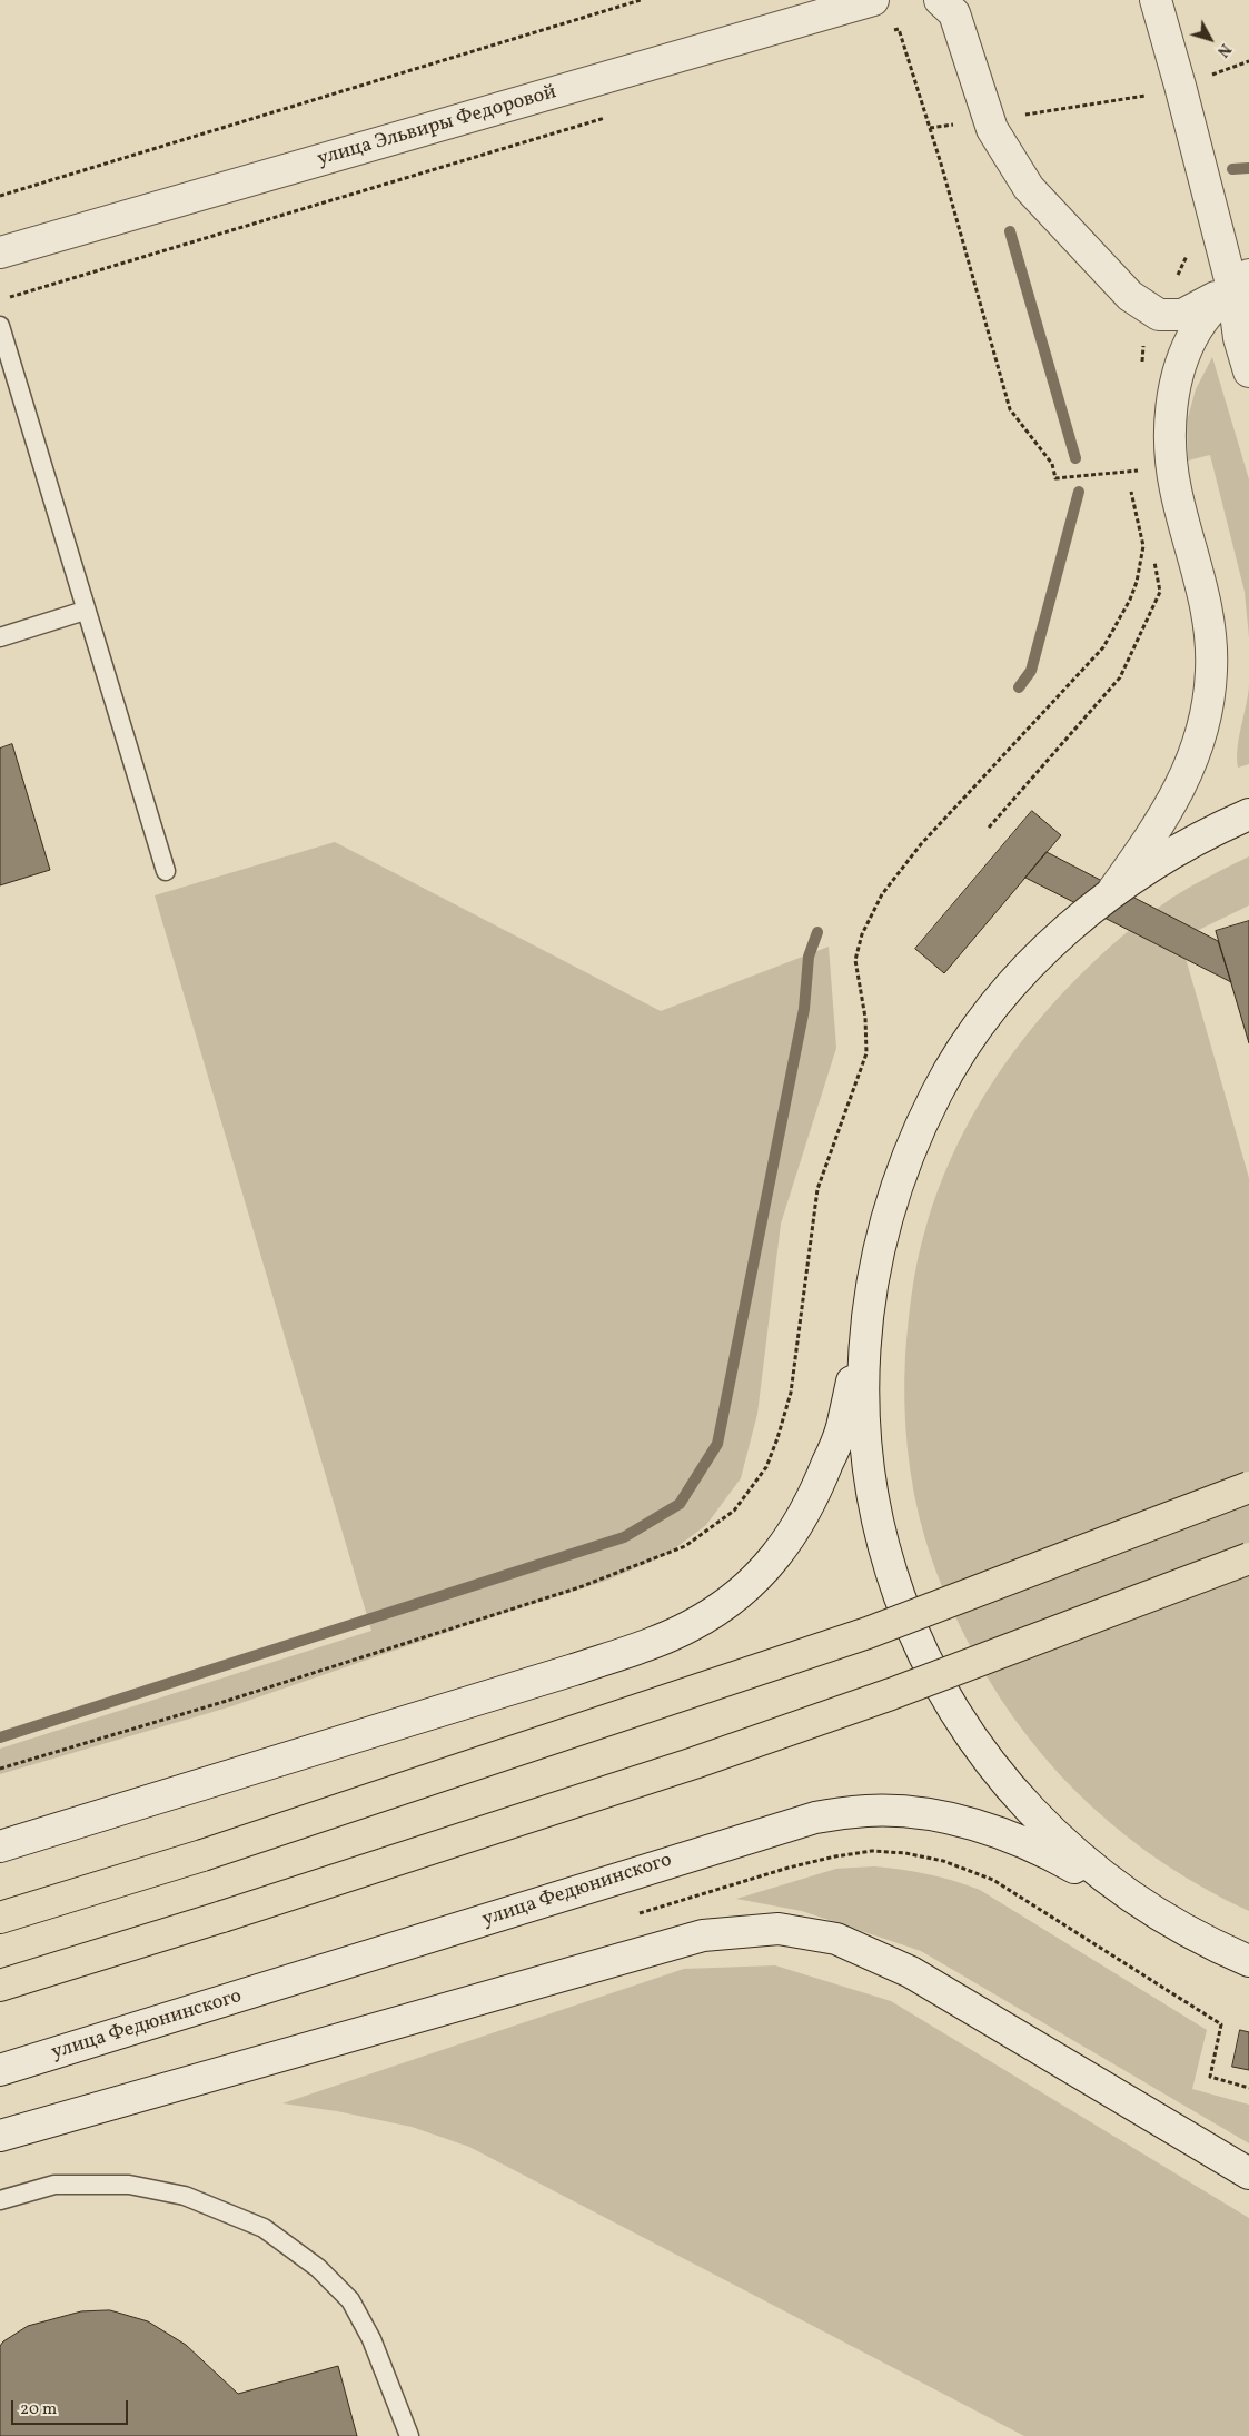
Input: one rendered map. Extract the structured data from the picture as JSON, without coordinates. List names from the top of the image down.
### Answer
{
  "streets": {
    "main road": ["улица Эльвиры Федоровой", "улица Федюнинского"]
  },
  "scale_bar": "20 m",
  "north": "bottom right"
}
